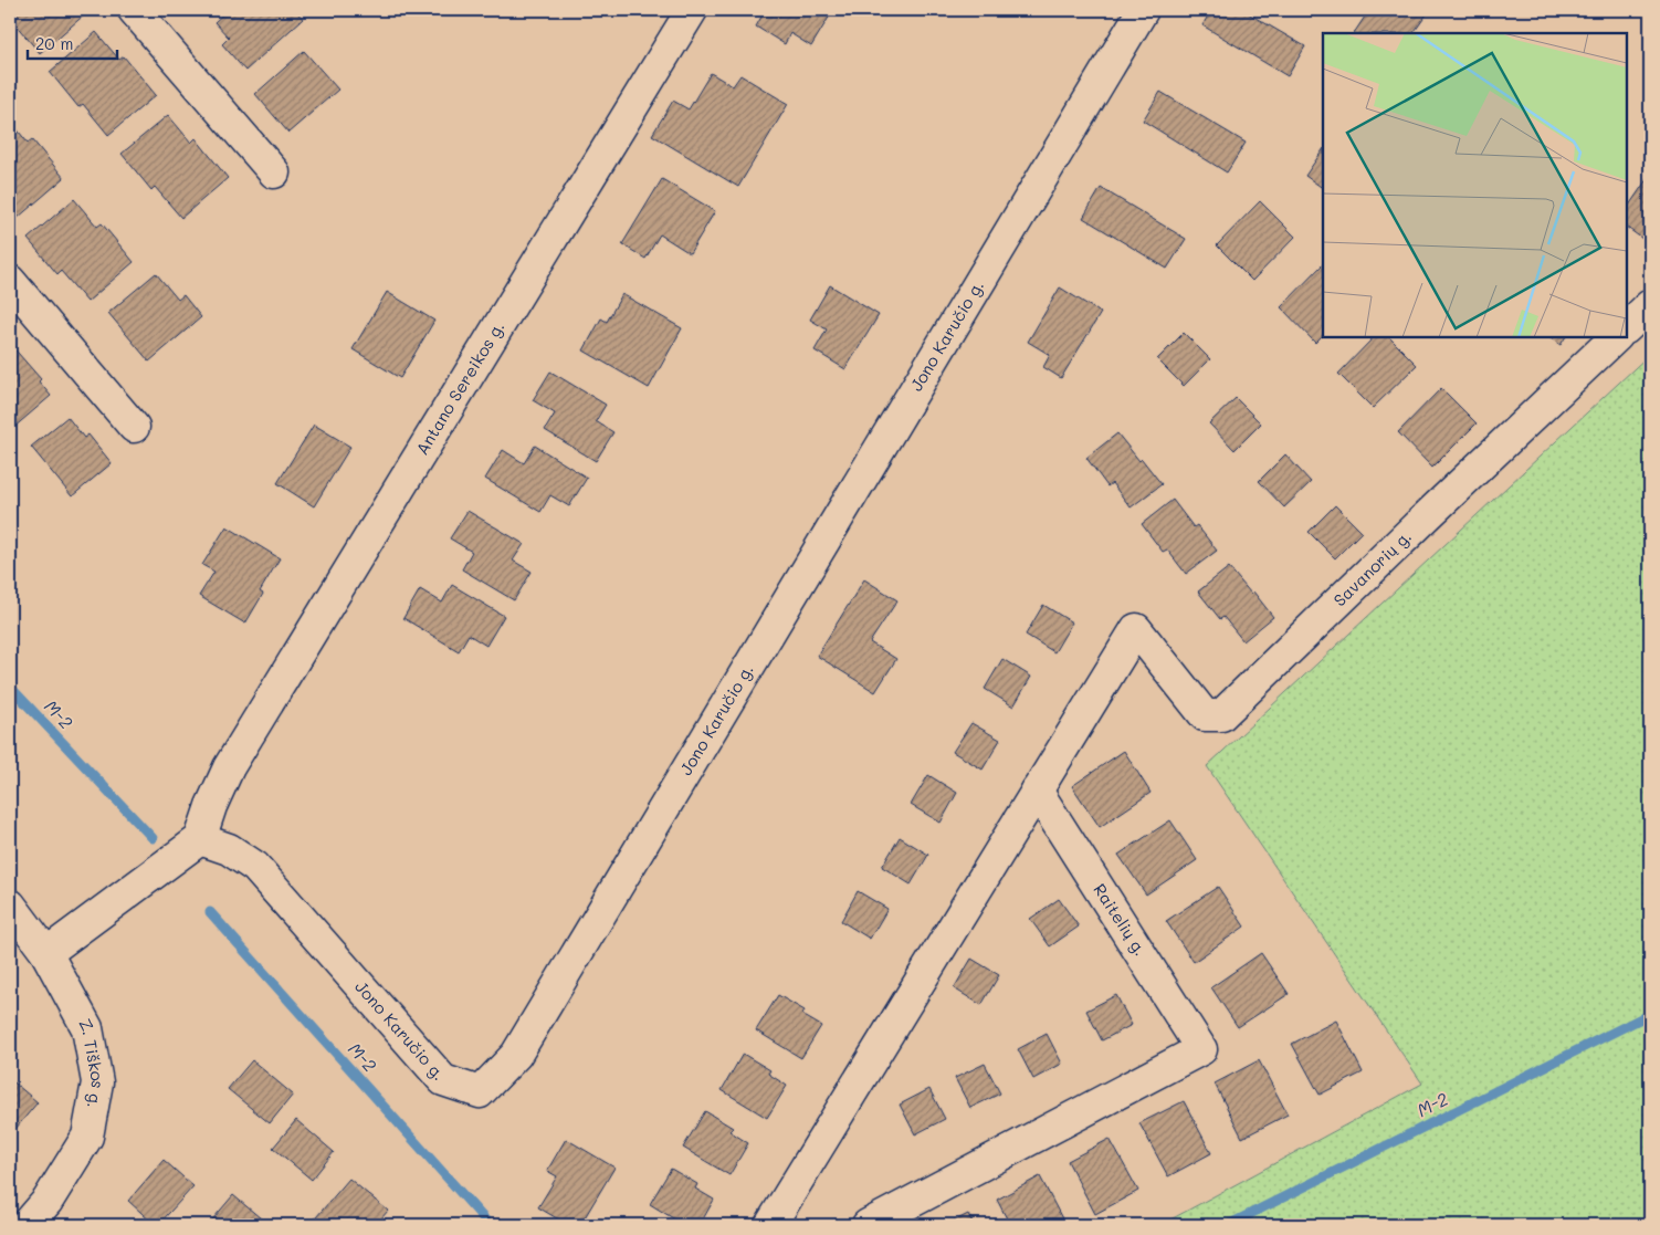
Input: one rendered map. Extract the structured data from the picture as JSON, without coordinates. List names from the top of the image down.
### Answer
{
  "streets": {
    "street": [
      "Jono Karučio g.",
      "Antano Sereikos g.",
      "Savanorių g.",
      "Raitelių g.",
      "Z. Tiškos g."
    ]
  },
  "crossings": [
    ["Jono Karučio g.", "Antano Sereikos g."],
    ["Savanorių g.", "Raitelių g."]
  ],
  "water": ["M-2"],
  "scale_bar": "20 m"
}
